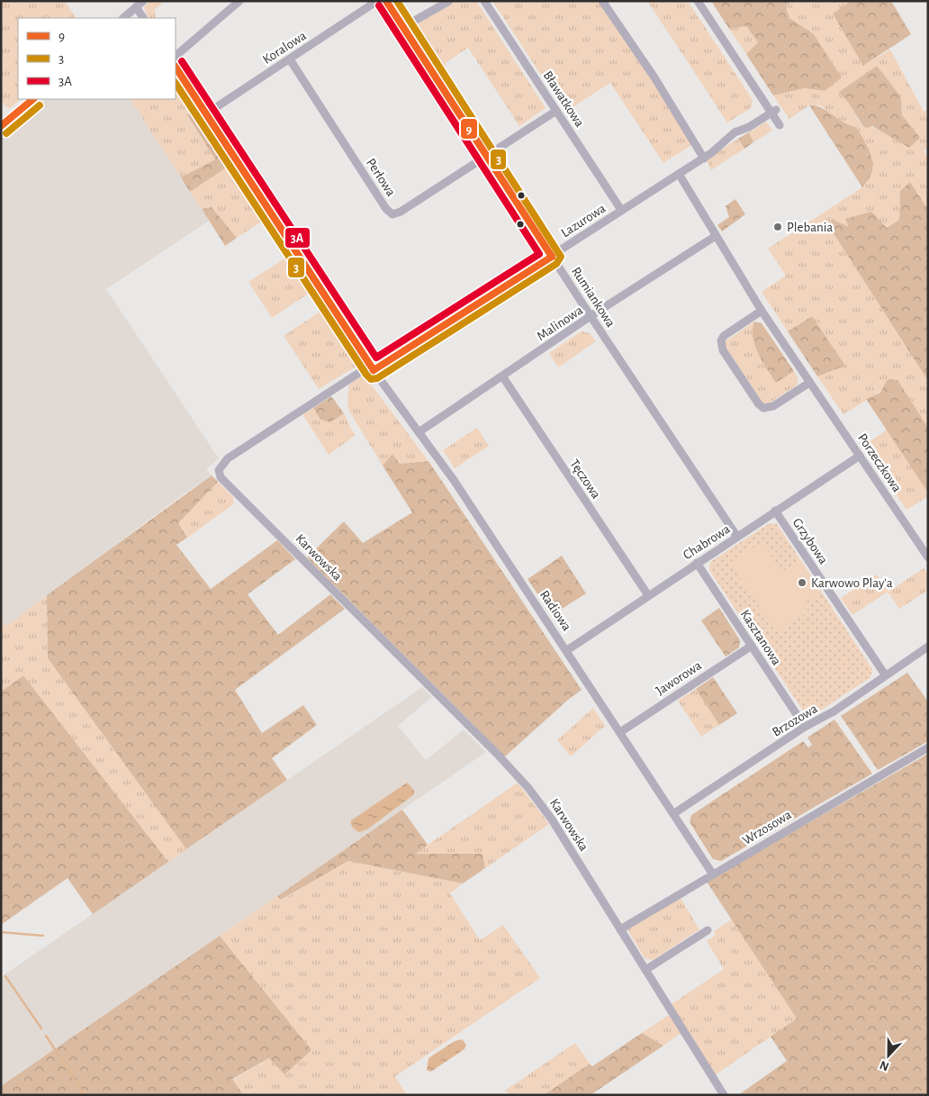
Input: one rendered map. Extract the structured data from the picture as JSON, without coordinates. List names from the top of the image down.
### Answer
{
  "streets": {
    "street": [
      "Koralowa",
      "Bławatkowa",
      "Perłowa",
      "Lazurowa",
      "Rumiankowa",
      "Malinowa",
      "Porzeczkowa",
      "Tęczowa",
      "Grzybowa",
      "Chabrowa",
      "Karwowska",
      "Radiowa",
      "Kasztanowa",
      "Jaworowa",
      "Brzozowa",
      "Wrzosowa"
    ]
  },
  "crossings": [
    ["Koralowa", "Perłowa"],
    ["Bławatkowa", "Lazurowa"],
    ["Perłowa", "Rumiankowa"],
    ["Lazurowa", "Rumiankowa"],
    ["Lazurowa", "Karwowska"],
    ["Lazurowa", "Radiowa"],
    ["Rumiankowa", "Malinowa"],
    ["Rumiankowa", "Chabrowa"],
    ["Malinowa", "Porzeczkowa"],
    ["Malinowa", "Tęczowa"],
    ["Malinowa", "Radiowa"],
    ["Porzeczkowa", "Chabrowa"],
    ["Tęczowa", "Chabrowa"],
    ["Grzybowa", "Chabrowa"],
    ["Grzybowa", "Brzozowa"],
    ["Chabrowa", "Radiowa"],
    ["Chabrowa", "Kasztanowa"],
    ["Karwowska", "Radiowa"],
    ["Karwowska", "Wrzosowa"],
    ["Radiowa", "Jaworowa"],
    ["Radiowa", "Brzozowa"],
    ["Radiowa", "Wrzosowa"],
    ["Kasztanowa", "Jaworowa"],
    ["Kasztanowa", "Brzozowa"]
  ],
  "places": ["Plebania", "Karwowo Play'a"],
  "lines": ["transit line 9", "transit line 3", "transit line 3A"],
  "legend": ["9", "3", "3A"],
  "north": "bottom"
}
